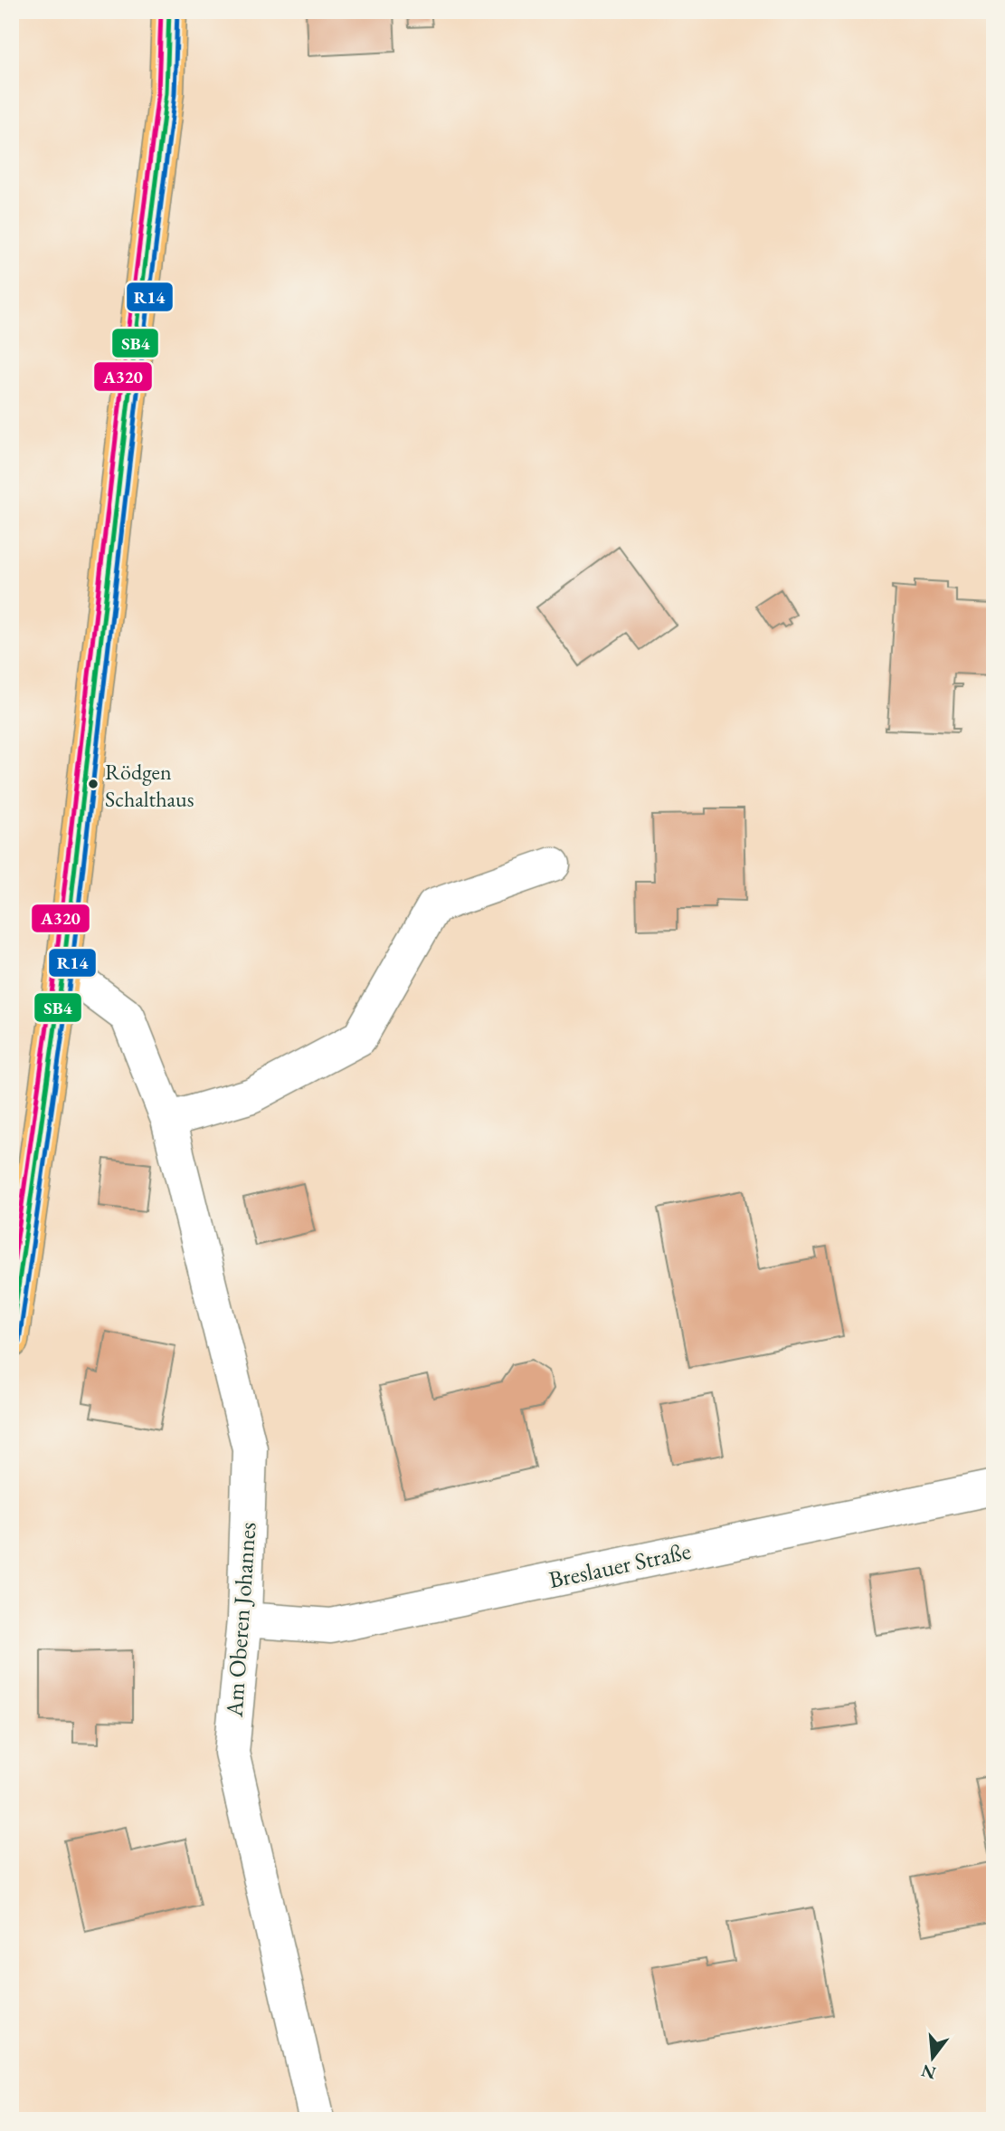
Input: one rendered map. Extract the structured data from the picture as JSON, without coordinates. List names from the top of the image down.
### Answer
{
  "streets": {
    "street": ["Breslauer Straße", "Am Oberen Johannes"]
  },
  "crossings": [
    ["Breslauer Straße", "Am Oberen Johannes"]
  ],
  "places": ["Rödgen Schalthaus"],
  "lines": ["transit line SB4", "transit line R14", "transit line A320"],
  "north": "bottom"
}
